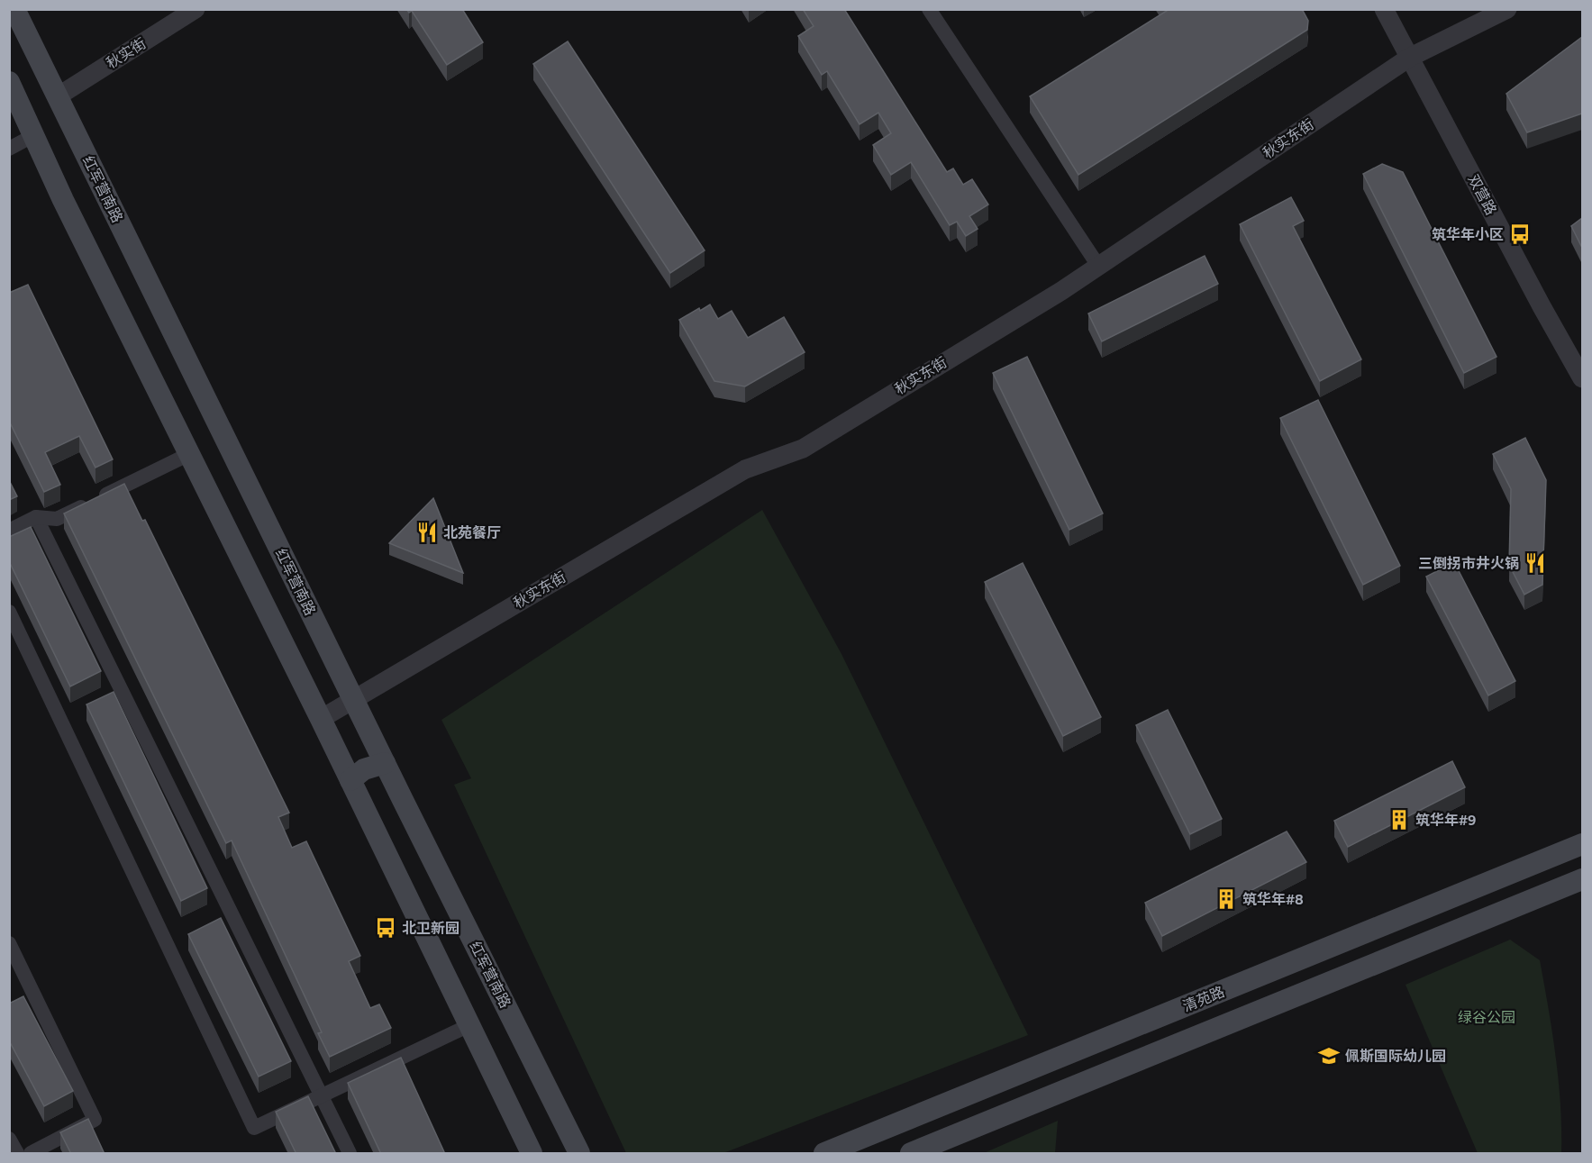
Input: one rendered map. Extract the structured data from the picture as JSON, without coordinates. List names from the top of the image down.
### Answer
{
  "streets": {
    "main road": ["红军营南路", "清苑路"],
    "street": ["秋实街", "秋实东街", "双营路"]
  },
  "crossings": [
    ["秋实街", "红军营南路"],
    ["秋实东街", "红军营南路"],
    ["秋实东街", "双营路"]
  ],
  "parks": ["绿谷公园"],
  "places": {
    "bus stop": ["筑华年小区", "北卫新园"],
    "restaurant": ["北苑餐厅", "三倒拐市井火锅"],
    "building": ["筑华年#9", "筑华年#8"],
    "school or university": ["佩斯国际幼儿园"]
  }
}
